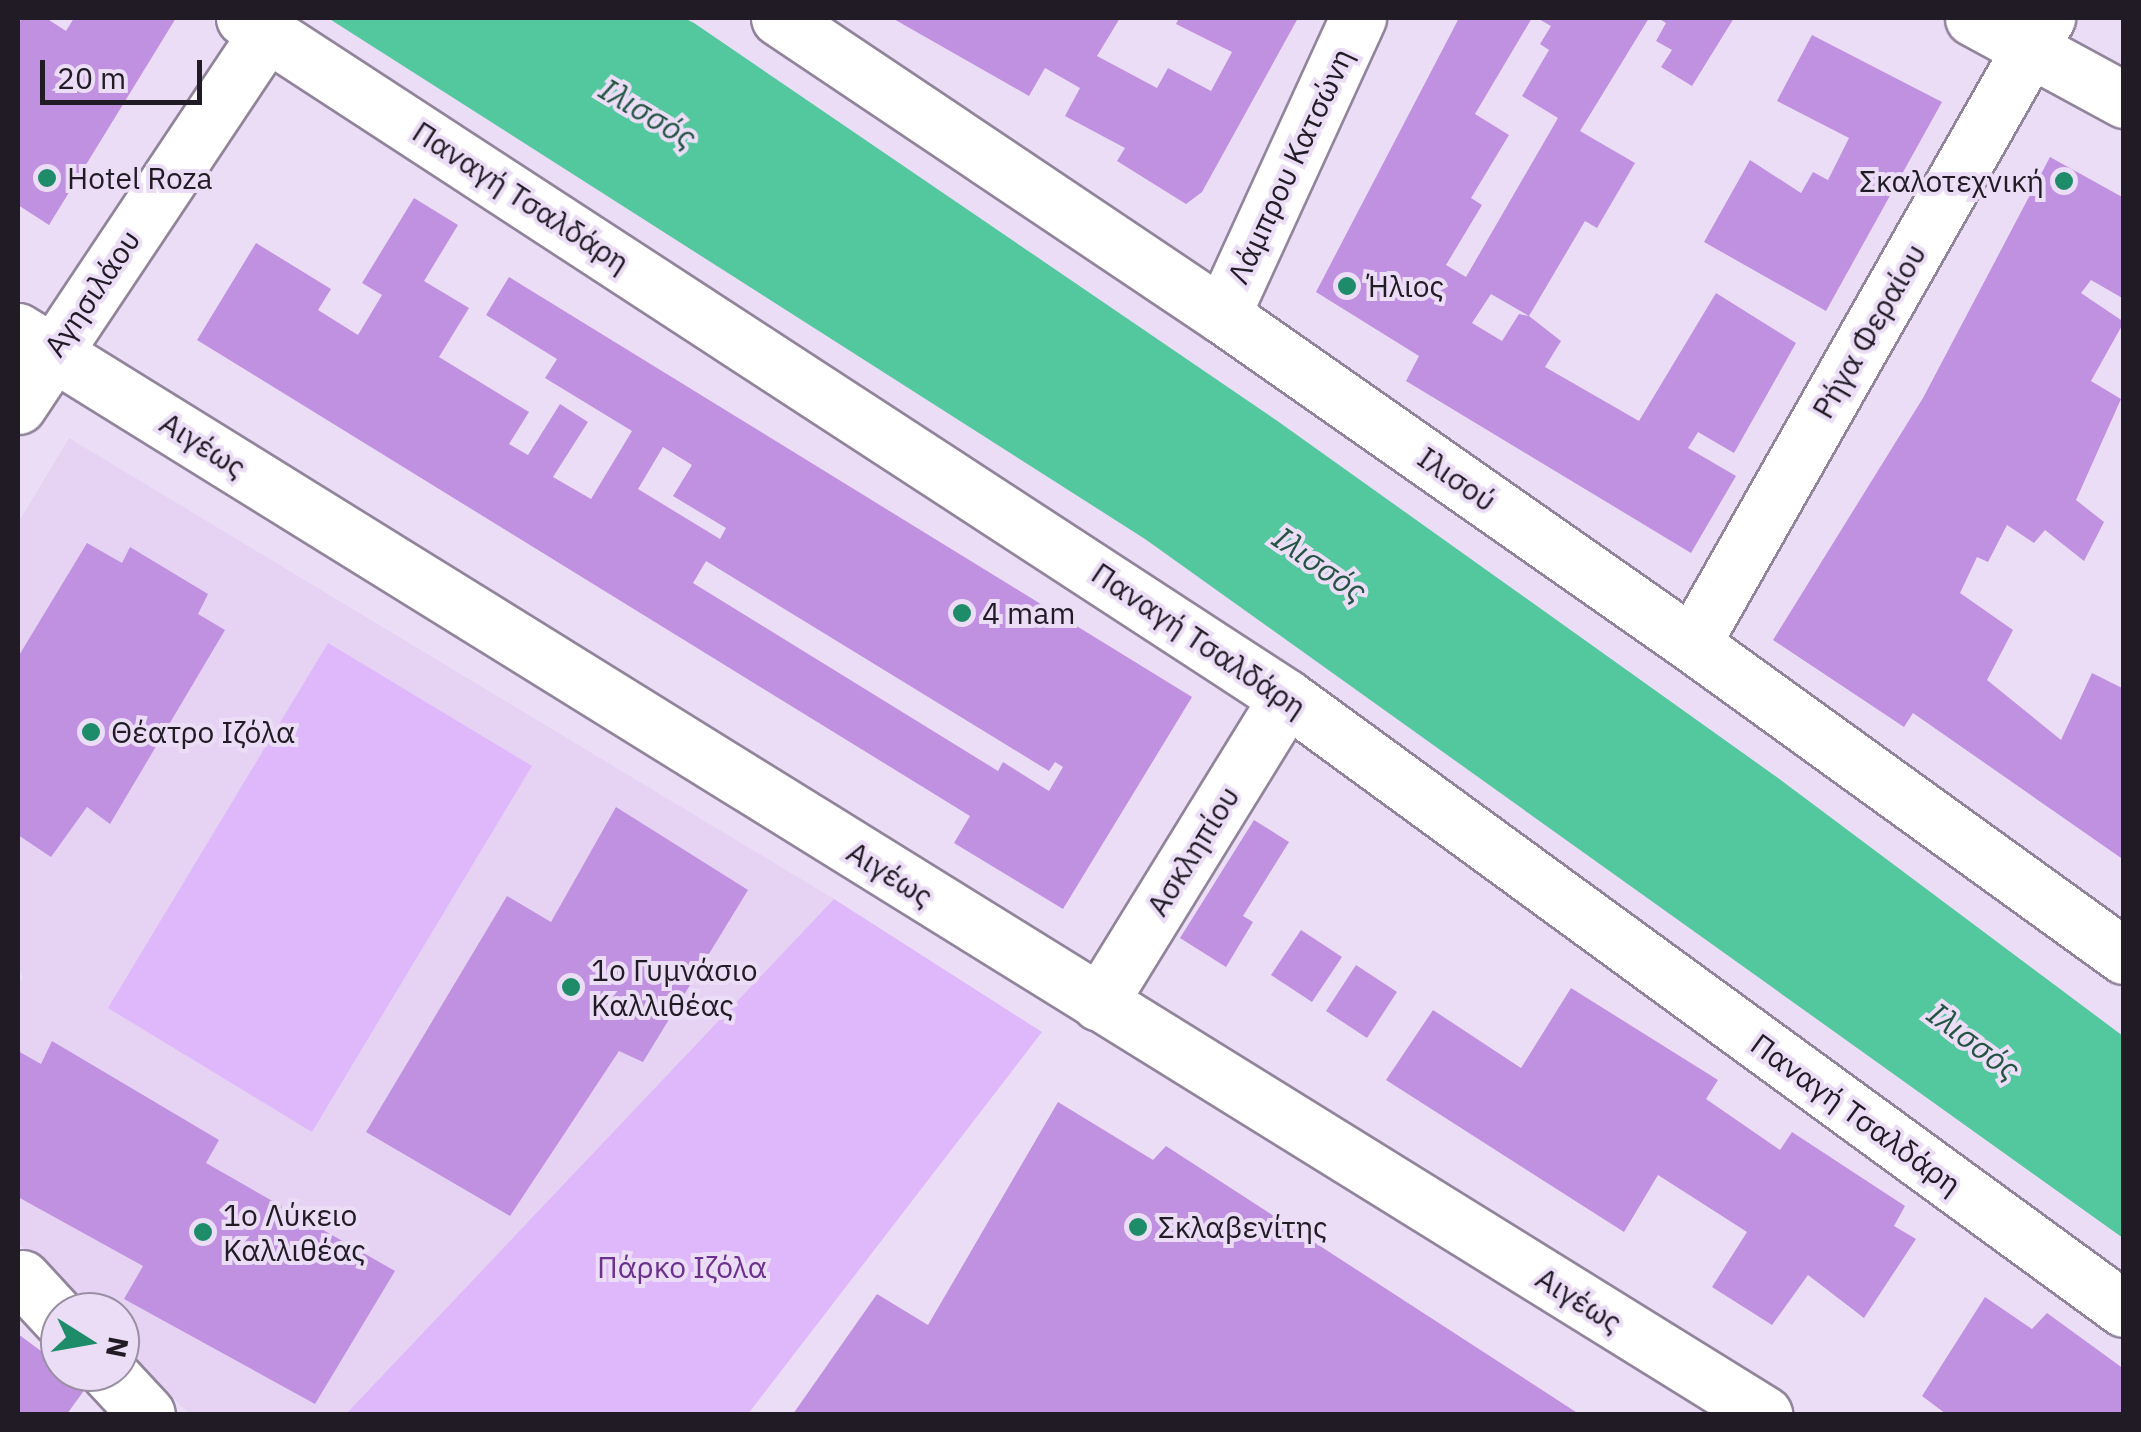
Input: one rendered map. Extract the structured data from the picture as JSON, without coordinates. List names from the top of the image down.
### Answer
{
  "streets": {
    "street": [
      "Λάμπρου Κατσώνη",
      "Παναγή Τσαλδάρη",
      "Αγησιλάου",
      "Ρήγα Φεραίου",
      "Αιγέως",
      "Ιλισού",
      "Ασκληπίου"
    ]
  },
  "crossings": [
    ["Λάμπρου Κατσώνη", "Ιλισού"],
    ["Παναγή Τσαλδάρη", "Αγησιλάου"],
    ["Παναγή Τσαλδάρη", "Ασκληπίου"],
    ["Αγησιλάου", "Αιγέως"],
    ["Ρήγα Φεραίου", "Ιλισού"],
    ["Αιγέως", "Ασκληπίου"]
  ],
  "water": ["Ιλισσός"],
  "parks": ["Πάρκο Ιζόλα"],
  "places": [
    "Hotel Roza",
    "Σκαλοτεχνική",
    "Ήλιος",
    "4 mam",
    "Θέατρο Ιζόλα",
    "1ο Γυμνάσιο Καλλιθέας",
    "Σκλαβενίτης",
    "1ο Λύκειο Καλλιθέας"
  ],
  "scale_bar": "20 m",
  "north": "right"
}
